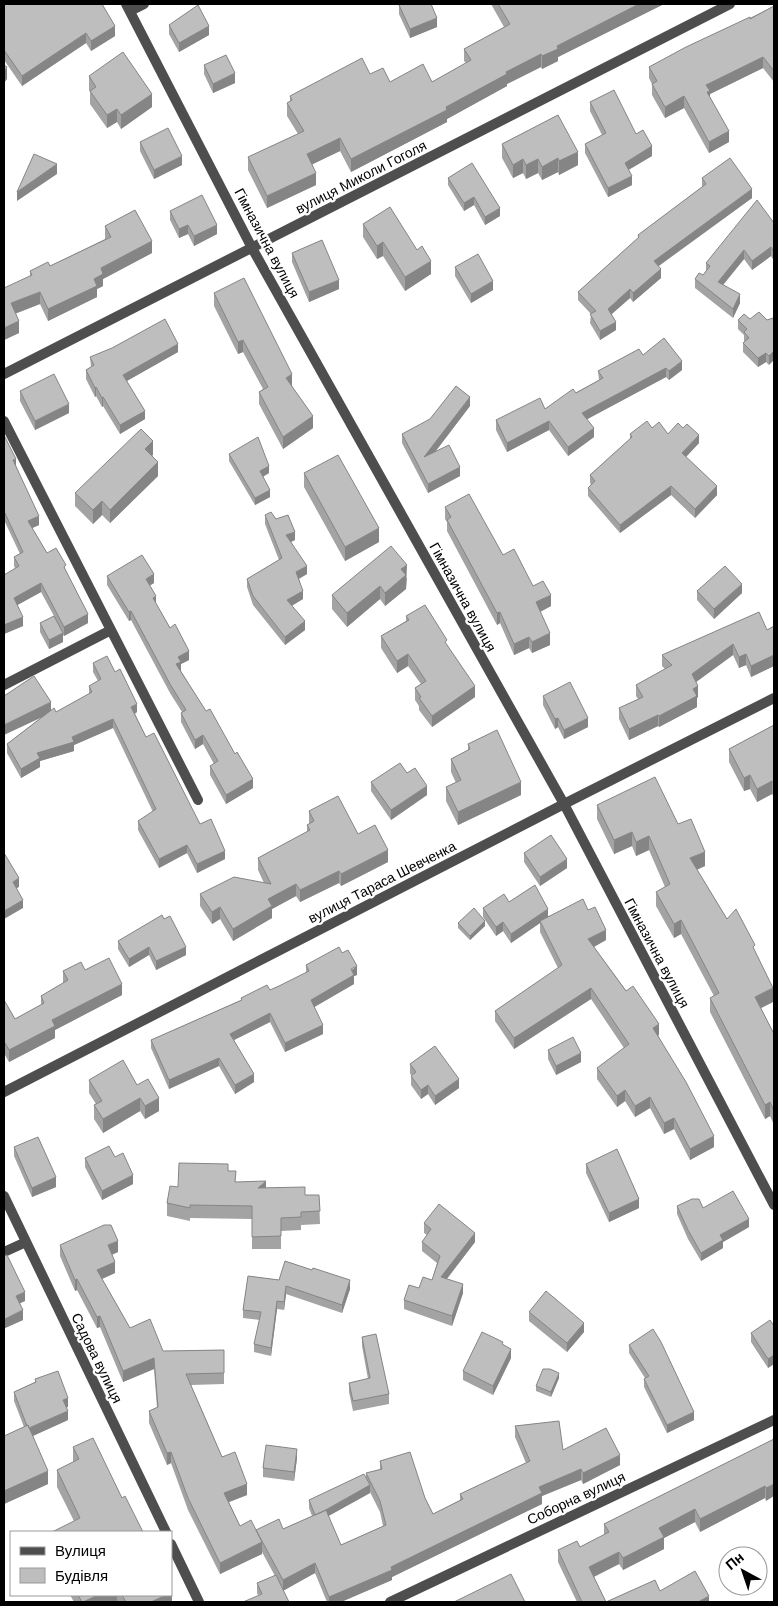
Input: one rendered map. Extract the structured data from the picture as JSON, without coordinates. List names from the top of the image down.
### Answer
{
  "streets": {
    "street": [
      "вулиця Миколи Гоголя",
      "Гімназична вулиця",
      "вулиця Тараса Шевченка",
      "Садова вулиця",
      "Соборна вулиця"
    ]
  },
  "crossings": [
    ["вулиця Миколи Гоголя", "Гімназична вулиця"],
    ["Гімназична вулиця", "вулиця Тараса Шевченка"]
  ],
  "legend": ["Вулиця", "Будівля"],
  "north": "top left"
}
